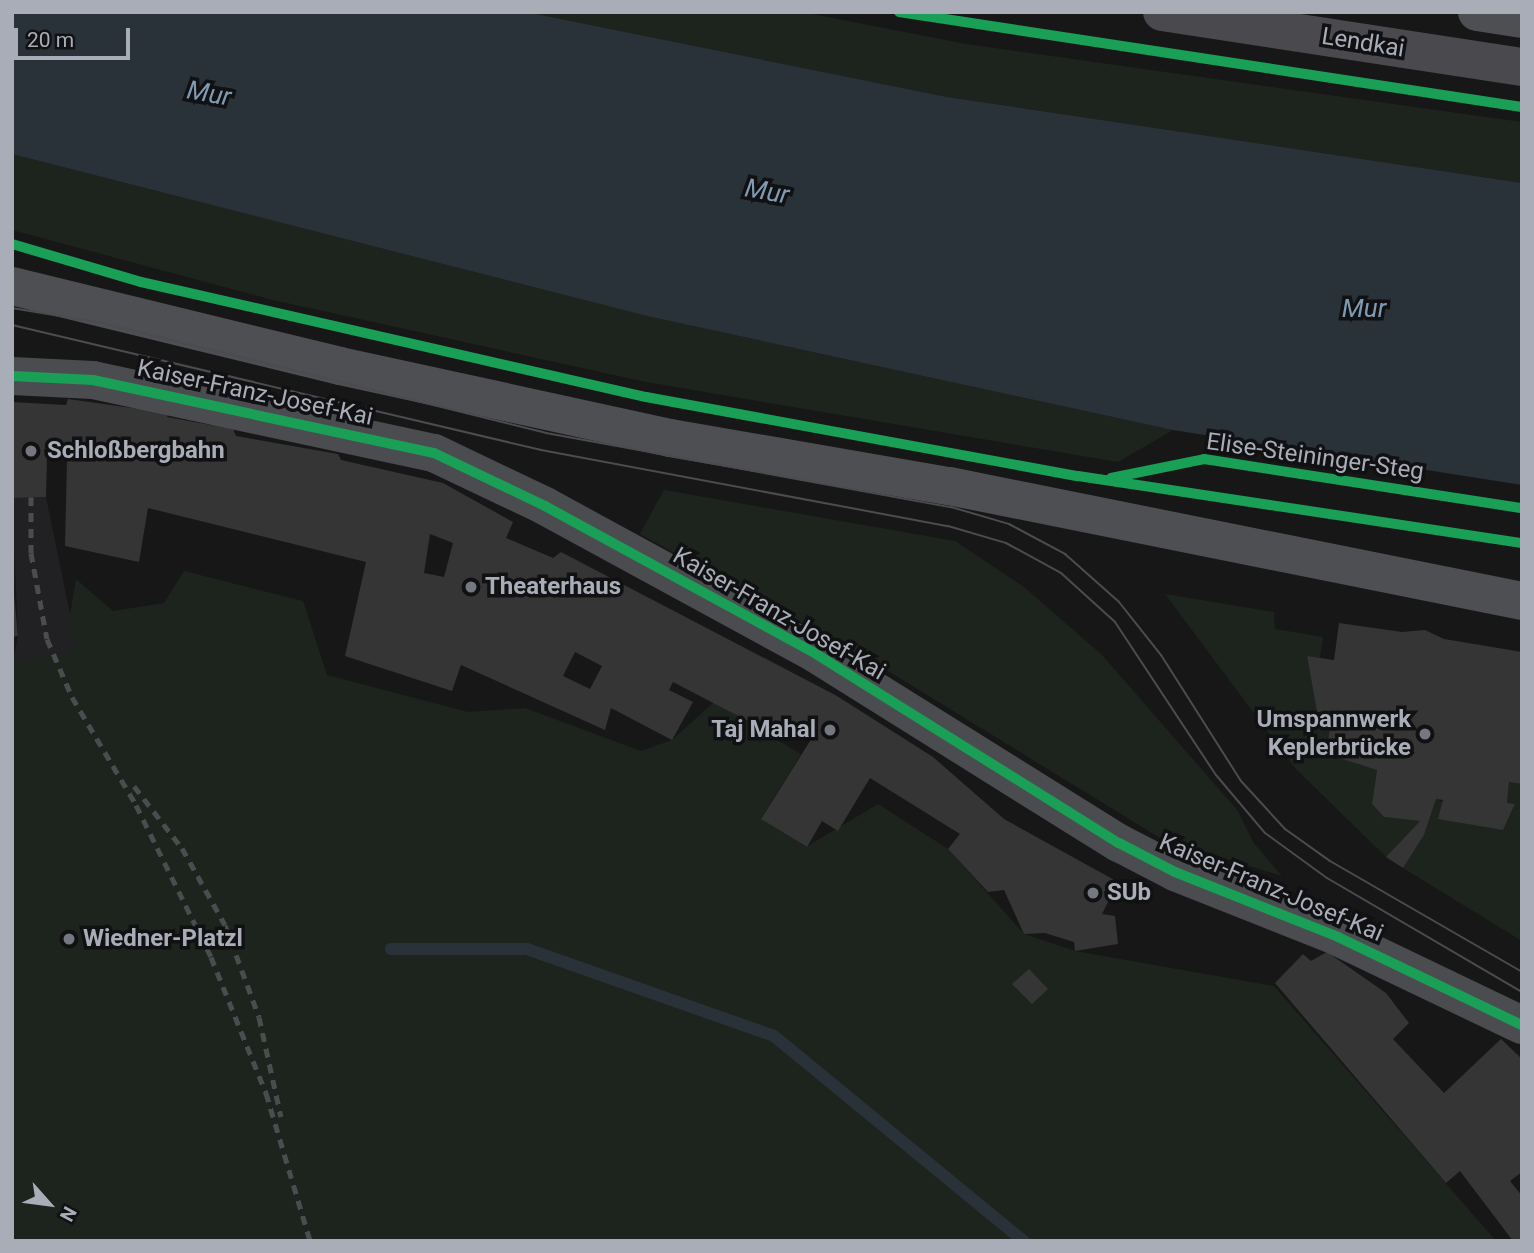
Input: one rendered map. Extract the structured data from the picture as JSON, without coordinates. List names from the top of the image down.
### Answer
{
  "streets": {
    "main road": ["Lendkai", "Kaiser-Franz-Josef-Kai"],
    "cycle path": ["Elise-Steininger-Steg"]
  },
  "water": ["Mur"],
  "places": [
    "Schloßbergbahn",
    "Theaterhaus",
    "Taj Mahal",
    "Umspannwerk Keplerbrücke",
    "SUb",
    "Wiedner-Platzl"
  ],
  "scale_bar": "20 m",
  "north": "bottom right"
}
